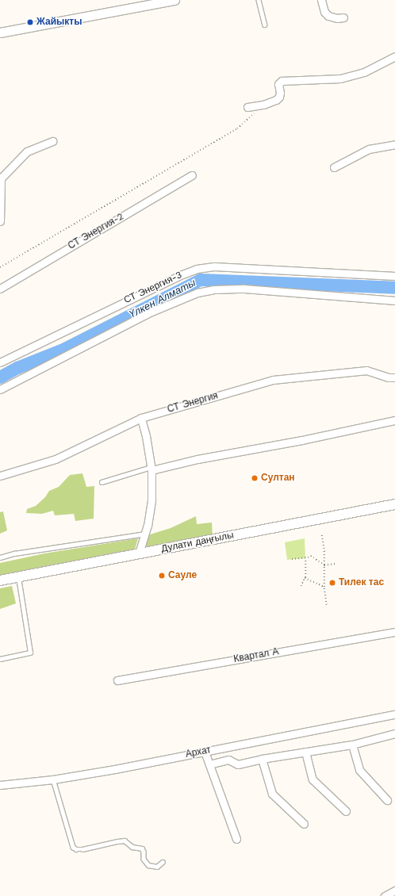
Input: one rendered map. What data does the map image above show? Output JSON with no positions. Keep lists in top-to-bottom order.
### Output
{
  "streets": {
    "main road": ["Дулати даңғылы"],
    "street": [
      "СТ Энергия-2",
      "СТ Энергия-3",
      "СТ Энергия",
      "Квартал А",
      "Архат"
    ]
  },
  "water": ["Үлкен Алматы"],
  "places": [
    "Жайыкты",
    "Султан",
    "Сауле",
    "Тилек тас"
  ]
}
